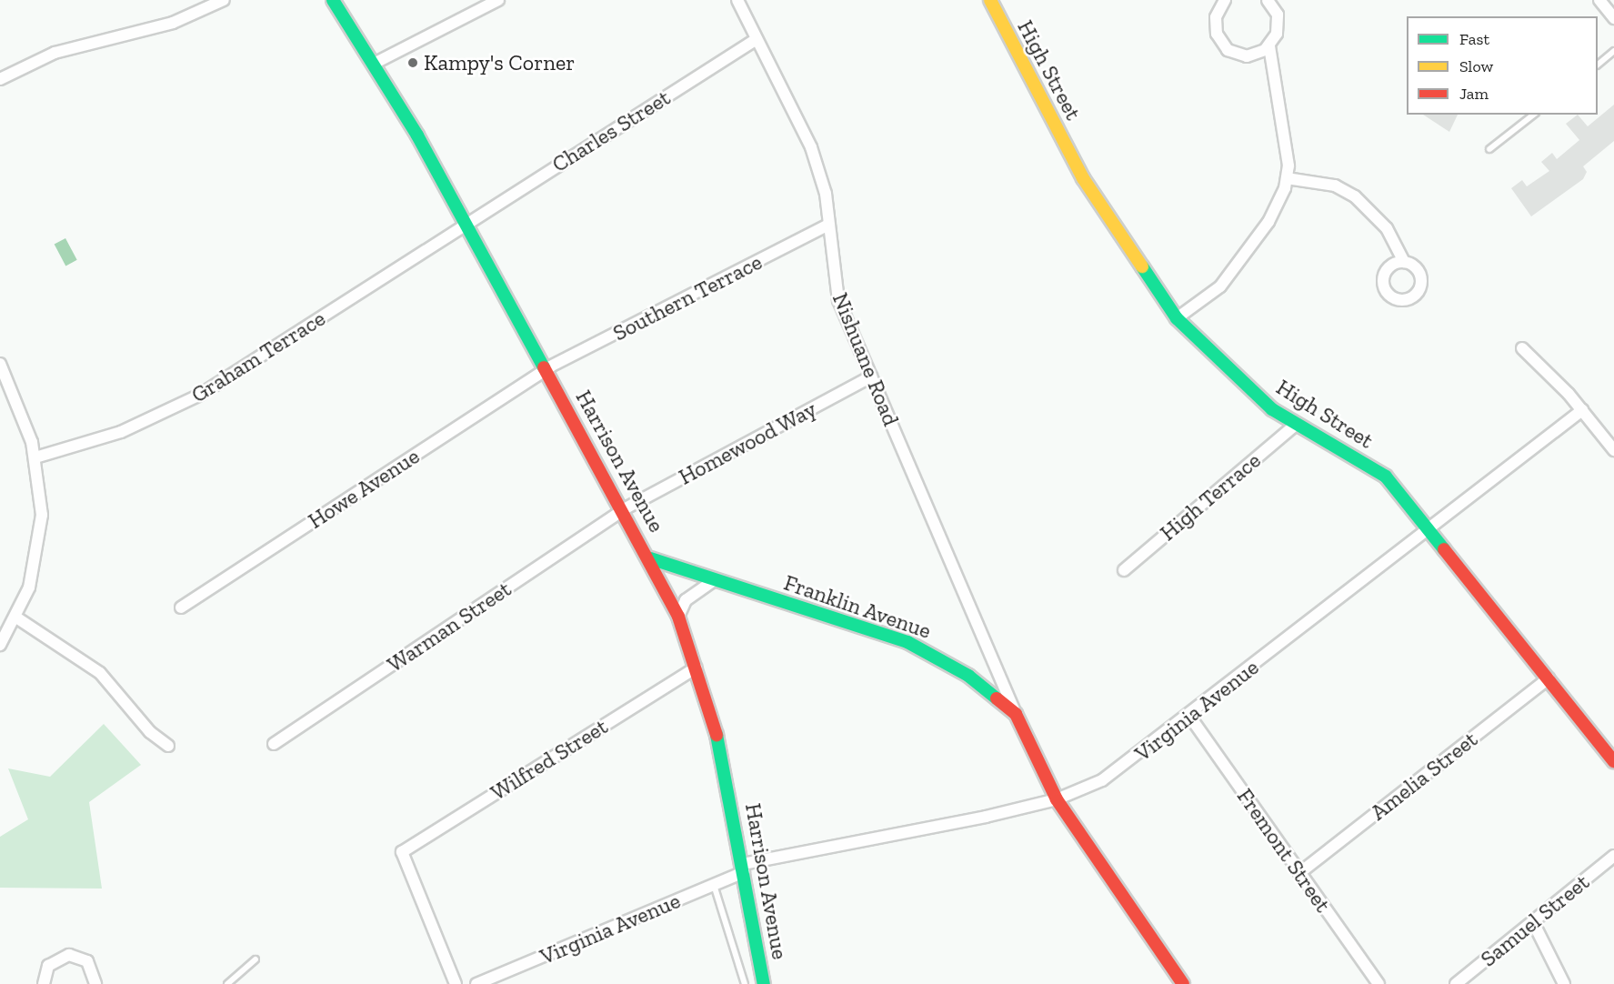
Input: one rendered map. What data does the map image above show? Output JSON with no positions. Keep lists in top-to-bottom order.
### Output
{
  "streets": {
    "street": [
      "High Street",
      "Charles Street",
      "Southern Terrace",
      "Graham Terrace",
      "Nishuane Road",
      "Homewood Way",
      "Harrison Avenue",
      "Howe Avenue",
      "High Terrace",
      "Franklin Avenue",
      "Warman Street",
      "Virginia Avenue",
      "Wilfred Street",
      "Amelia Street",
      "Fremont Street",
      "Samuel Street"
    ]
  },
  "crossings": [
    ["High Street", "High Terrace"],
    ["High Street", "Virginia Avenue"],
    ["High Street", "Amelia Street"],
    ["Charles Street", "Graham Terrace"],
    ["Charles Street", "Nishuane Road"],
    ["Charles Street", "Harrison Avenue"],
    ["Southern Terrace", "Nishuane Road"],
    ["Southern Terrace", "Harrison Avenue"],
    ["Southern Terrace", "Howe Avenue"],
    ["Graham Terrace", "Harrison Avenue"],
    ["Nishuane Road", "Homewood Way"],
    ["Nishuane Road", "Franklin Avenue"],
    ["Homewood Way", "Harrison Avenue"],
    ["Homewood Way", "Warman Street"],
    ["Harrison Avenue", "Howe Avenue"],
    ["Harrison Avenue", "Franklin Avenue"],
    ["Harrison Avenue", "Warman Street"],
    ["Harrison Avenue", "Virginia Avenue"],
    ["Harrison Avenue", "Wilfred Street"],
    ["Franklin Avenue", "Virginia Avenue"],
    ["Virginia Avenue", "Fremont Street"],
    ["Amelia Street", "Fremont Street"]
  ],
  "places": ["Kampy's Corner"],
  "legend": ["Fast", "Slow", "Jam"]
}
